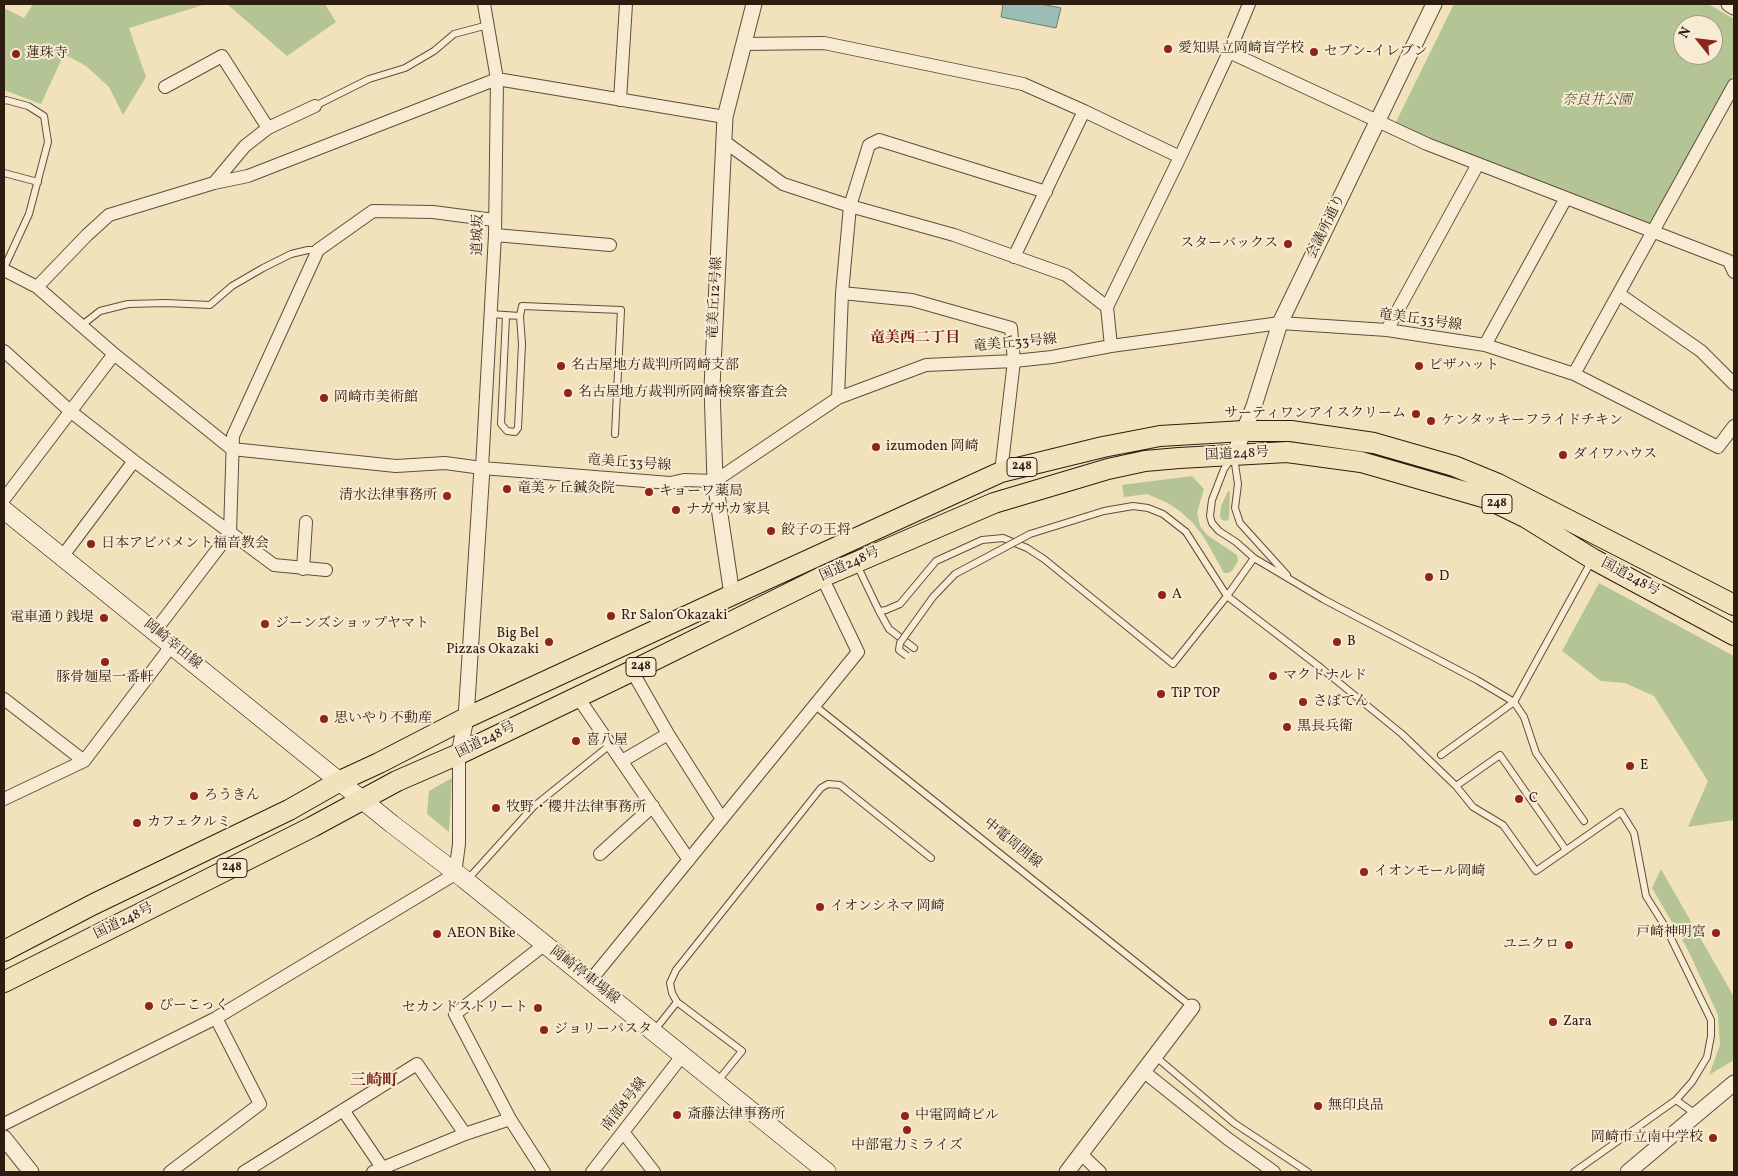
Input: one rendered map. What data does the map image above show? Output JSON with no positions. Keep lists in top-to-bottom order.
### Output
{
  "streets": {
    "highway": ["国道248号", "248"],
    "main road": ["岡崎幸田線", "岡崎停車場線"],
    "street": [
      "会議所通り",
      "道城坂",
      "竜美丘12号線",
      "竜美丘33号線",
      "南部8号線"
    ],
    "lane": ["中電周囲線"]
  },
  "crossings": [
    ["会議所通り", "竜美丘33号線"],
    ["会議所通り", "国道248号"],
    ["道城坂", "竜美丘33号線"],
    ["竜美丘12号線", "竜美丘33号線"],
    ["竜美丘12号線", "国道248号"],
    ["国道248号", "岡崎幸田線"],
    ["国道248号", "岡崎停車場線"],
    ["岡崎幸田線", "岡崎停車場線"],
    ["岡崎停車場線", "南部8号線"]
  ],
  "districts": ["竜美西二丁目", "三崎町"],
  "parks": ["奈良井公園"],
  "places": [
    "愛知県立岡崎盲学校",
    "セブン-イレブン",
    "蓮珠寺",
    "スターバックス",
    "名古屋地方裁判所岡崎支部",
    "ピザハット",
    "名古屋地方裁判所岡崎検察審査会",
    "岡崎市美術館",
    "サーティワンアイスクリーム",
    "ケンタッキーフライドチキン",
    "izumoden 岡崎",
    "ダイワハウス",
    "竜美ヶ丘鍼灸院",
    "キョーワ薬局",
    "清水法律事務所",
    "ナガサカ家具",
    "餃子の王将",
    "日本アビバメント福音教会",
    "D",
    "A",
    "Rr Salon Okazaki",
    "電車通り銭堤",
    "ジーンズショップヤマト",
    "Big Bel Pizzas Okazaki",
    "B",
    "豚骨麺屋一番軒",
    "マクドナルド",
    "TiP TOP",
    "さぼてん",
    "思いやり不動産",
    "黒長兵衛",
    "喜八屋",
    "E",
    "ろうきん",
    "C",
    "牧野・櫻井法律事務所",
    "カフェクルミ",
    "イオンモール岡崎",
    "イオンシネマ 岡崎",
    "戸崎神明宮",
    "AEON Bike",
    "ユニクロ",
    "ぴーこっく",
    "セカンドストリート",
    "Zara",
    "ジョリーパスタ",
    "無印良品",
    "斎藤法律事務所",
    "中電岡崎ビル",
    "中部電力ミライズ",
    "岡崎市立南中学校"
  ],
  "north": "top left"
}
